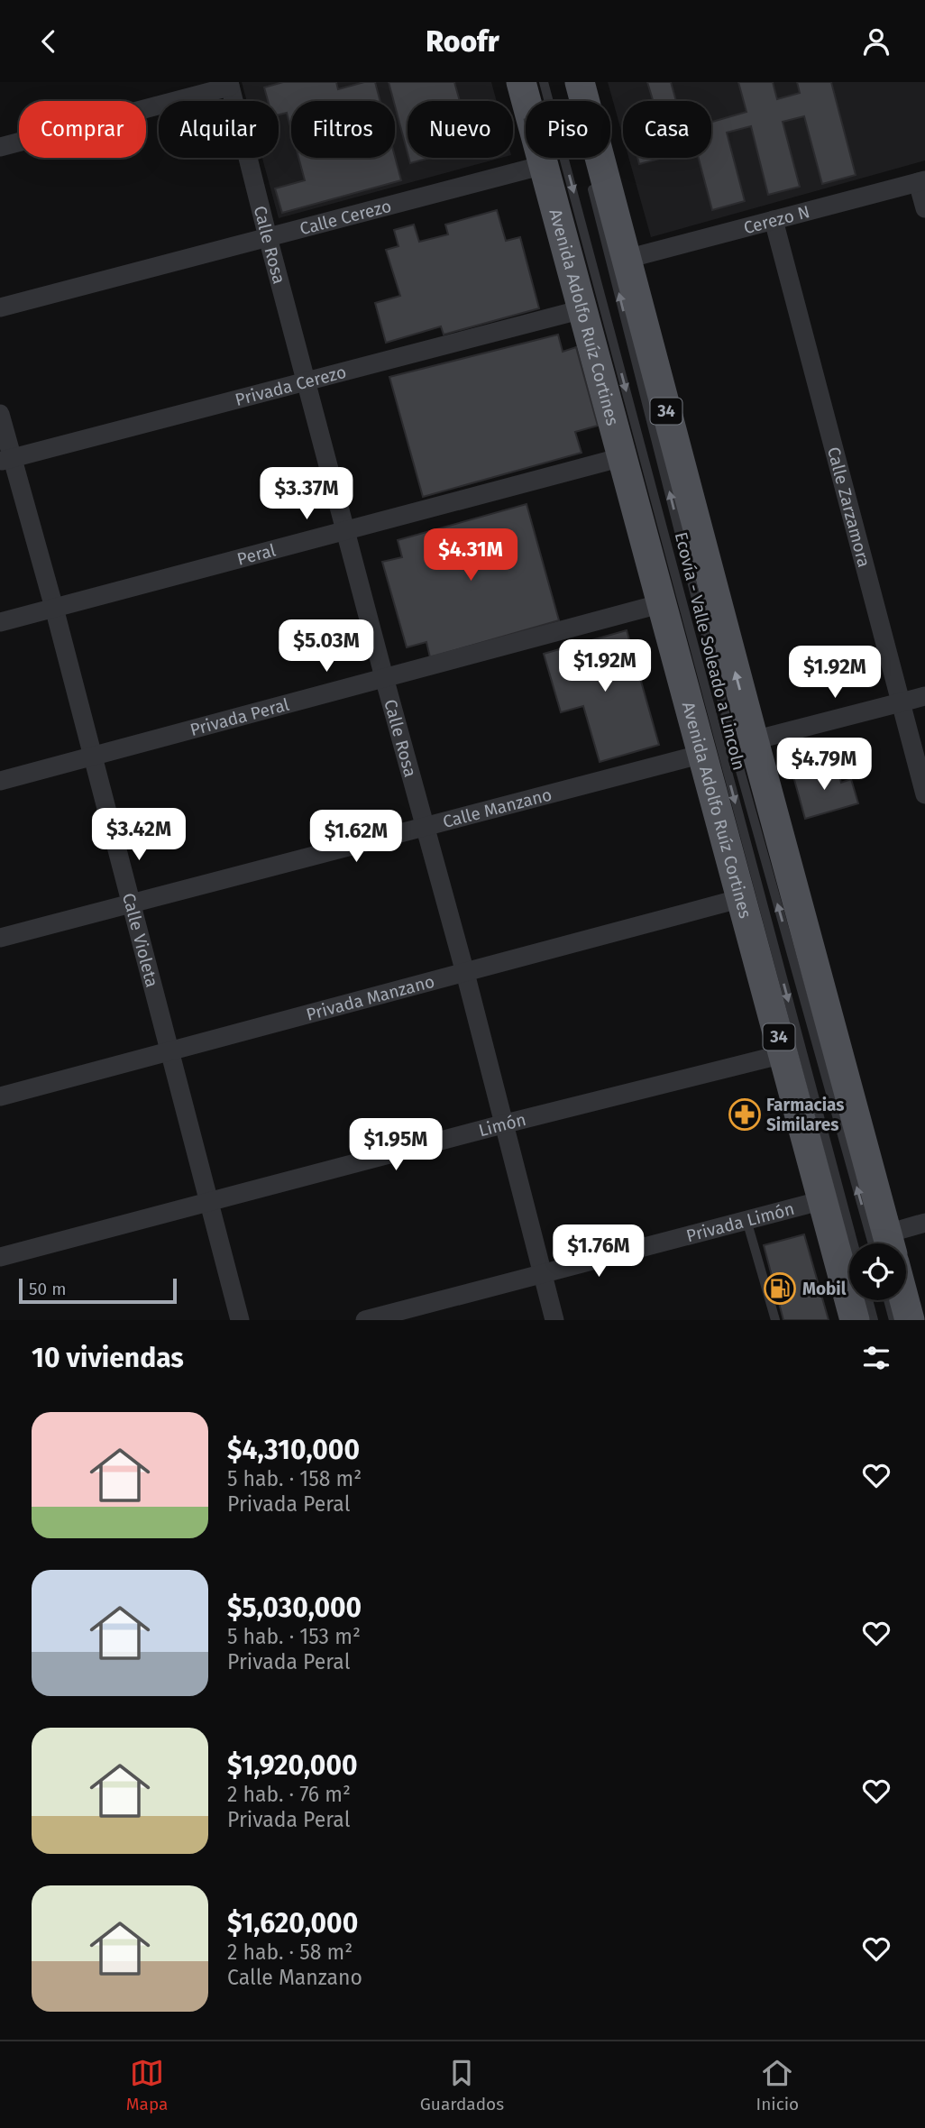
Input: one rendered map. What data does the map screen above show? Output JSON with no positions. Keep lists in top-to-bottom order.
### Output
{
  "streets": {
    "main road": ["Avenida Adolfo Ruíz Cortines", "34"],
    "street": [
      "Calle Cerezo",
      "Cerezo N",
      "Calle Rosa",
      "Privada Cerezo",
      "Calle Zarzamora",
      "Peral",
      "Privada Peral",
      "Calle Manzano",
      "Calle Violeta",
      "Privada Manzano",
      "Limón",
      "Privada Limón"
    ],
    "lane": ["Ecovía - Valle Soleado a Lincoln"]
  },
  "crossings": [
    ["Calle Cerezo", "Calle Rosa"],
    ["Calle Cerezo", "Avenida Adolfo Ruíz Cortines"],
    ["Cerezo N", "34"],
    ["Cerezo N", "Calle Zarzamora"],
    ["Calle Rosa", "Privada Cerezo"],
    ["Calle Rosa", "Peral"],
    ["Calle Rosa", "Privada Peral"],
    ["Calle Rosa", "Calle Manzano"],
    ["Calle Rosa", "Privada Manzano"],
    ["Calle Rosa", "Limón"],
    ["Calle Rosa", "Privada Limón"],
    ["Avenida Adolfo Ruíz Cortines", "Privada Cerezo"],
    ["Avenida Adolfo Ruíz Cortines", "Peral"],
    ["Avenida Adolfo Ruíz Cortines", "Privada Peral"],
    ["Avenida Adolfo Ruíz Cortines", "Calle Manzano"],
    ["Avenida Adolfo Ruíz Cortines", "Privada Manzano"],
    ["Avenida Adolfo Ruíz Cortines", "Limón"],
    ["Avenida Adolfo Ruíz Cortines", "Privada Limón"],
    ["Privada Cerezo", "Calle Violeta"],
    ["Peral", "Calle Violeta"],
    ["Privada Peral", "Calle Violeta"],
    ["Calle Manzano", "Calle Violeta"],
    ["Calle Violeta", "Privada Manzano"],
    ["Calle Violeta", "Limón"]
  ],
  "places": {
    "pharmacy": ["Farmacias Similares"],
    "fuel station": ["Mobil"]
  },
  "scale_bar": "50 m",
  "page": {
    "header": "Roofr",
    "chip": [
      "Comprar",
      "Alquilar",
      "Filtros",
      "Nuevo",
      "Piso",
      "Casa"
    ],
    "price": [
      "$3.37M",
      "$4.31M",
      "$5.03M",
      "$1.92M",
      "$1.92M",
      "$4.79M",
      "$3.42M",
      "$1.62M",
      "$1.95M",
      "$1.76M"
    ],
    "scale": "50 m",
    "heading": "10 viviendas",
    "list": [
      {
        "name": "$4,310,000",
        "note": "5 hab. · 158 m² · Privada Peral"
      },
      {
        "name": "$5,030,000",
        "note": "5 hab. · 153 m² · Privada Peral"
      },
      {
        "name": "$1,920,000",
        "note": "2 hab. · 76 m² · Privada Peral"
      },
      {
        "name": "$1,620,000",
        "note": "2 hab. · 58 m² · Calle Manzano"
      }
    ],
    "tabs": ["Mapa", "Guardados", "Inicio"]
  }
}
